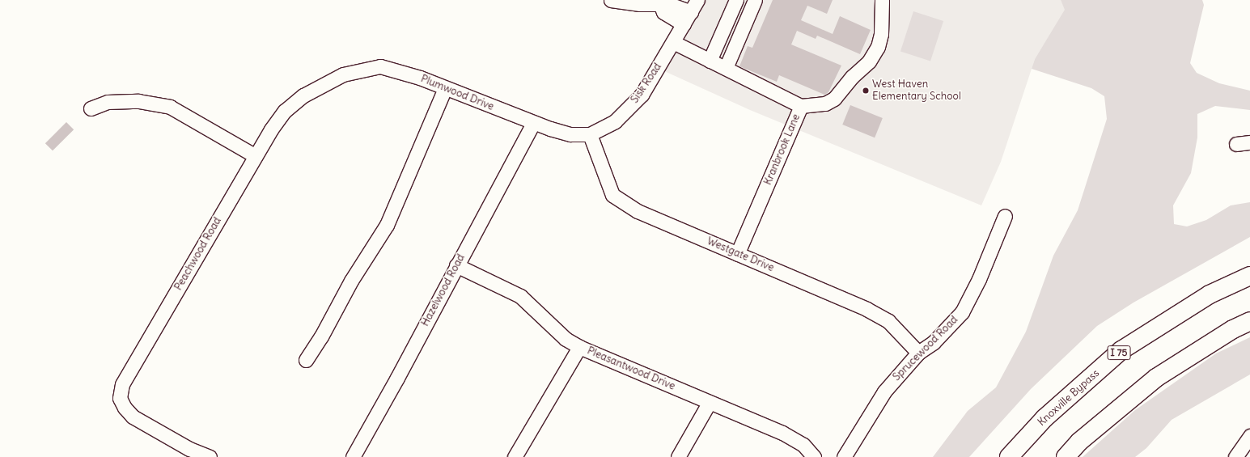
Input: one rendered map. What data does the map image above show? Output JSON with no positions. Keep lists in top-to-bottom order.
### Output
{
  "streets": {
    "highway": ["I 75", "Knoxville Bypass"],
    "street": [
      "Sisk Road",
      "Plumwood Drive",
      "Kranbrook Lane",
      "Peachwood Road",
      "Westgate Drive",
      "Hazelwood Road",
      "Sprucewood Road",
      "Pleasantwood Drive"
    ]
  },
  "crossings": [
    ["Sisk Road", "Plumwood Drive"],
    ["Sisk Road", "Kranbrook Lane"],
    ["Sisk Road", "Westgate Drive"],
    ["Sisk Road", "Hazelwood Road"],
    ["Plumwood Drive", "Peachwood Road"],
    ["Plumwood Drive", "Hazelwood Road"],
    ["Kranbrook Lane", "Westgate Drive"],
    ["Westgate Drive", "Sprucewood Road"],
    ["Hazelwood Road", "Pleasantwood Drive"]
  ],
  "places": ["West Haven Elementary School"]
}
